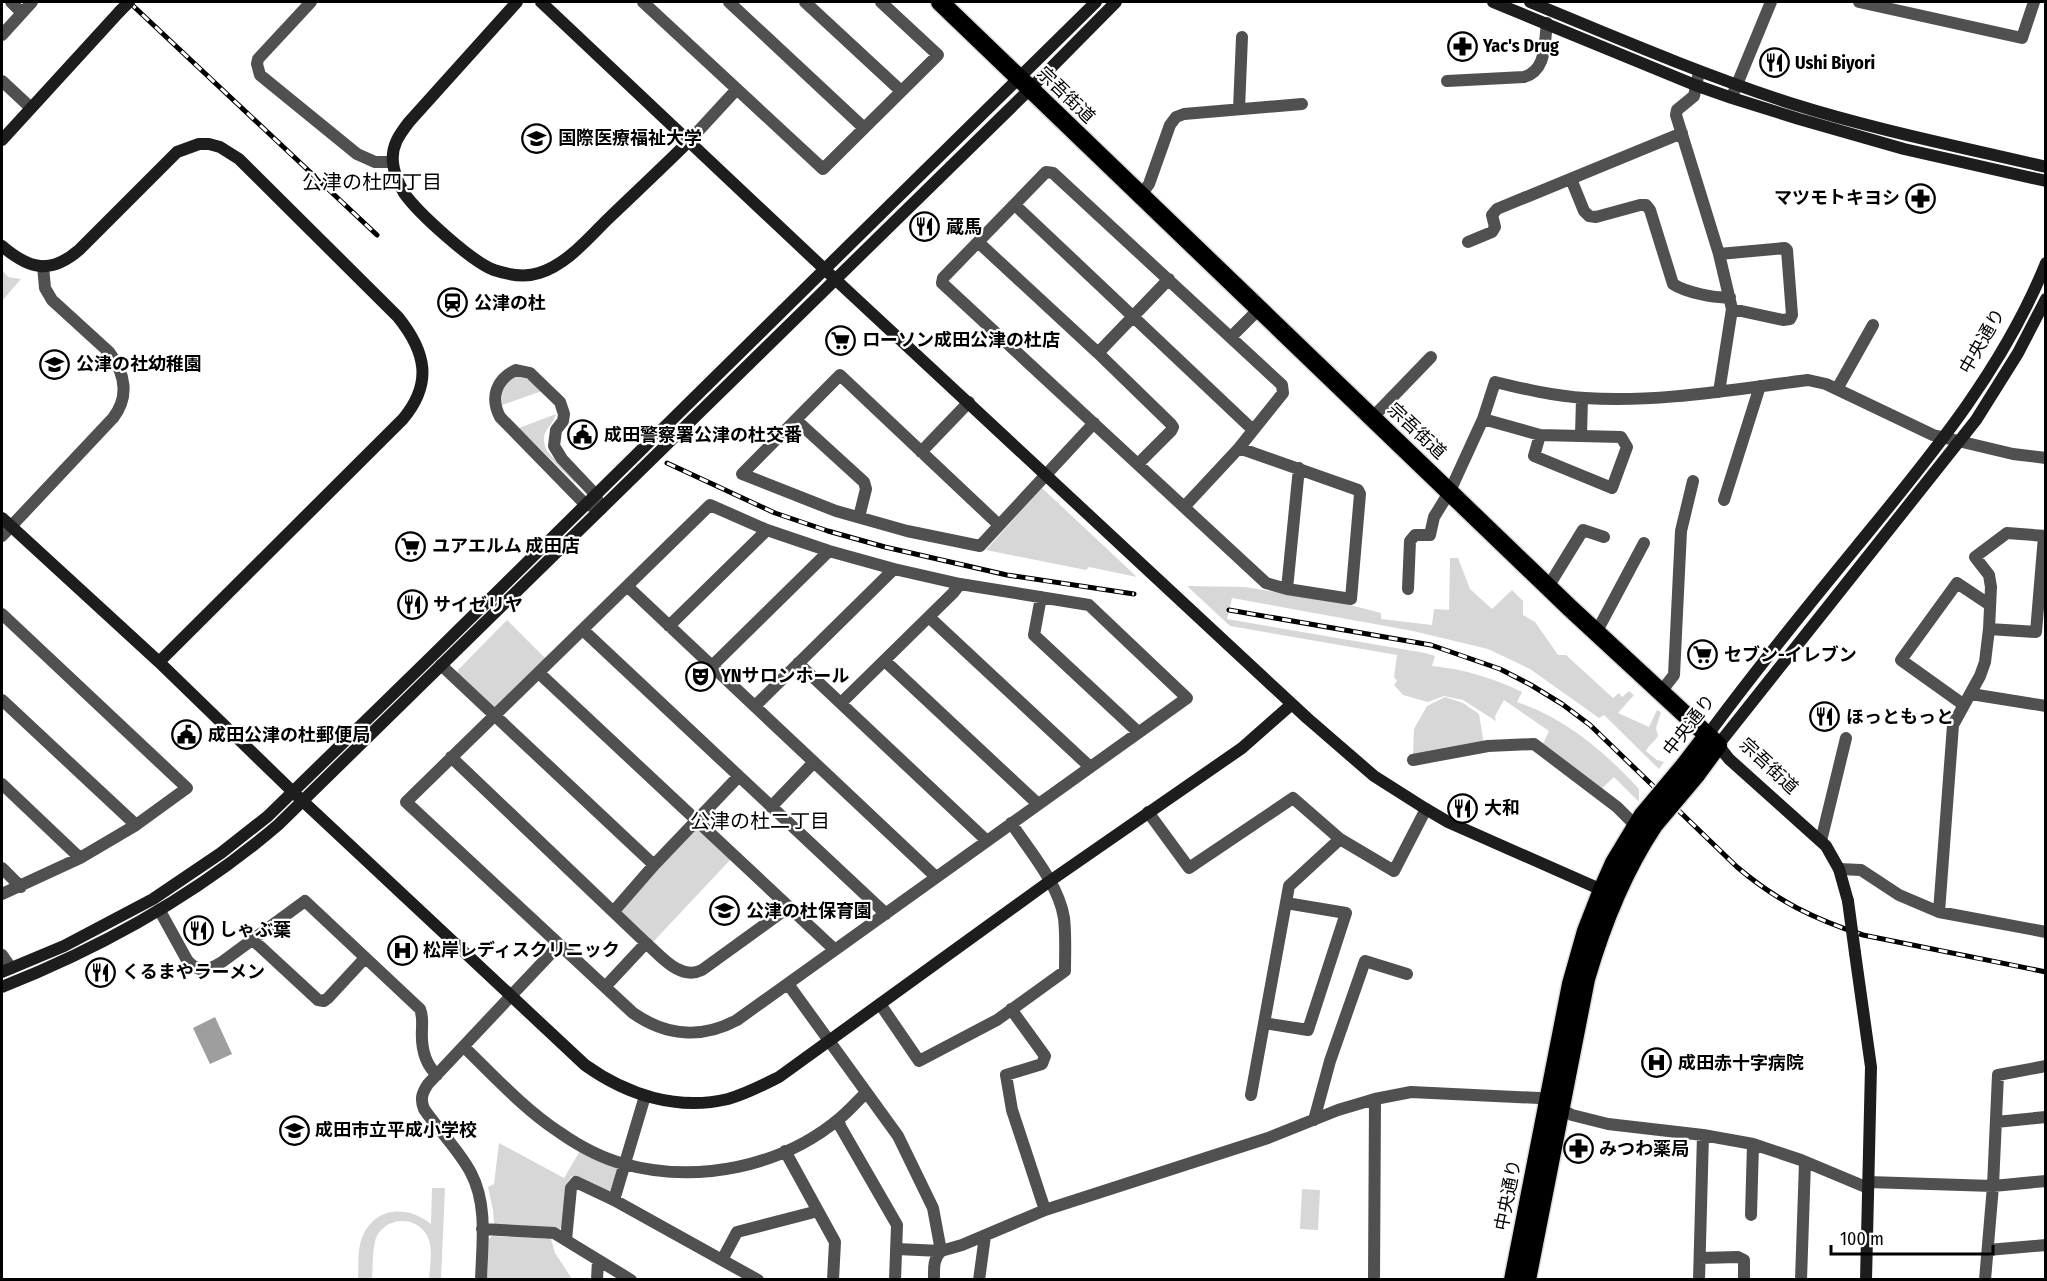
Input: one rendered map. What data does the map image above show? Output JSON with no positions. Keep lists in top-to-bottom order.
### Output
{
  "streets": {
    "highway": ["宗吾街道", "中央通り"]
  },
  "crossings": [
    ["宗吾街道", "中央通り"]
  ],
  "districts": ["公津の杜四丁目", "公津の杜二丁目"],
  "places": {
    "pharmacy": ["Yac's Drug", "マツモトキヨシ", "みつわ薬局"],
    "restaurant": [
      "Ushi Biyori",
      "蔵馬",
      "サイゼリヤ",
      "ほっともっと",
      "大和",
      "しゃぶ葉",
      "くるまやラーメン"
    ],
    "school or university": [
      "国際医療福祉大学",
      "公津の社幼稚園",
      "公津の杜保育園",
      "成田市立平成小学校"
    ],
    "station": ["公津の杜"],
    "supermarket": ["ローソン成田公津の杜店", "ユアエルム 成田店", "セブン-イレブン"],
    "public building": ["成田警察署公津の杜交番", "成田公津の杜郵便局"],
    "theatre": ["YNサロンホール"],
    "hospital": ["松岸レディスクリニック", "成田赤十字病院"]
  },
  "scale_bar": "100 m"
}
